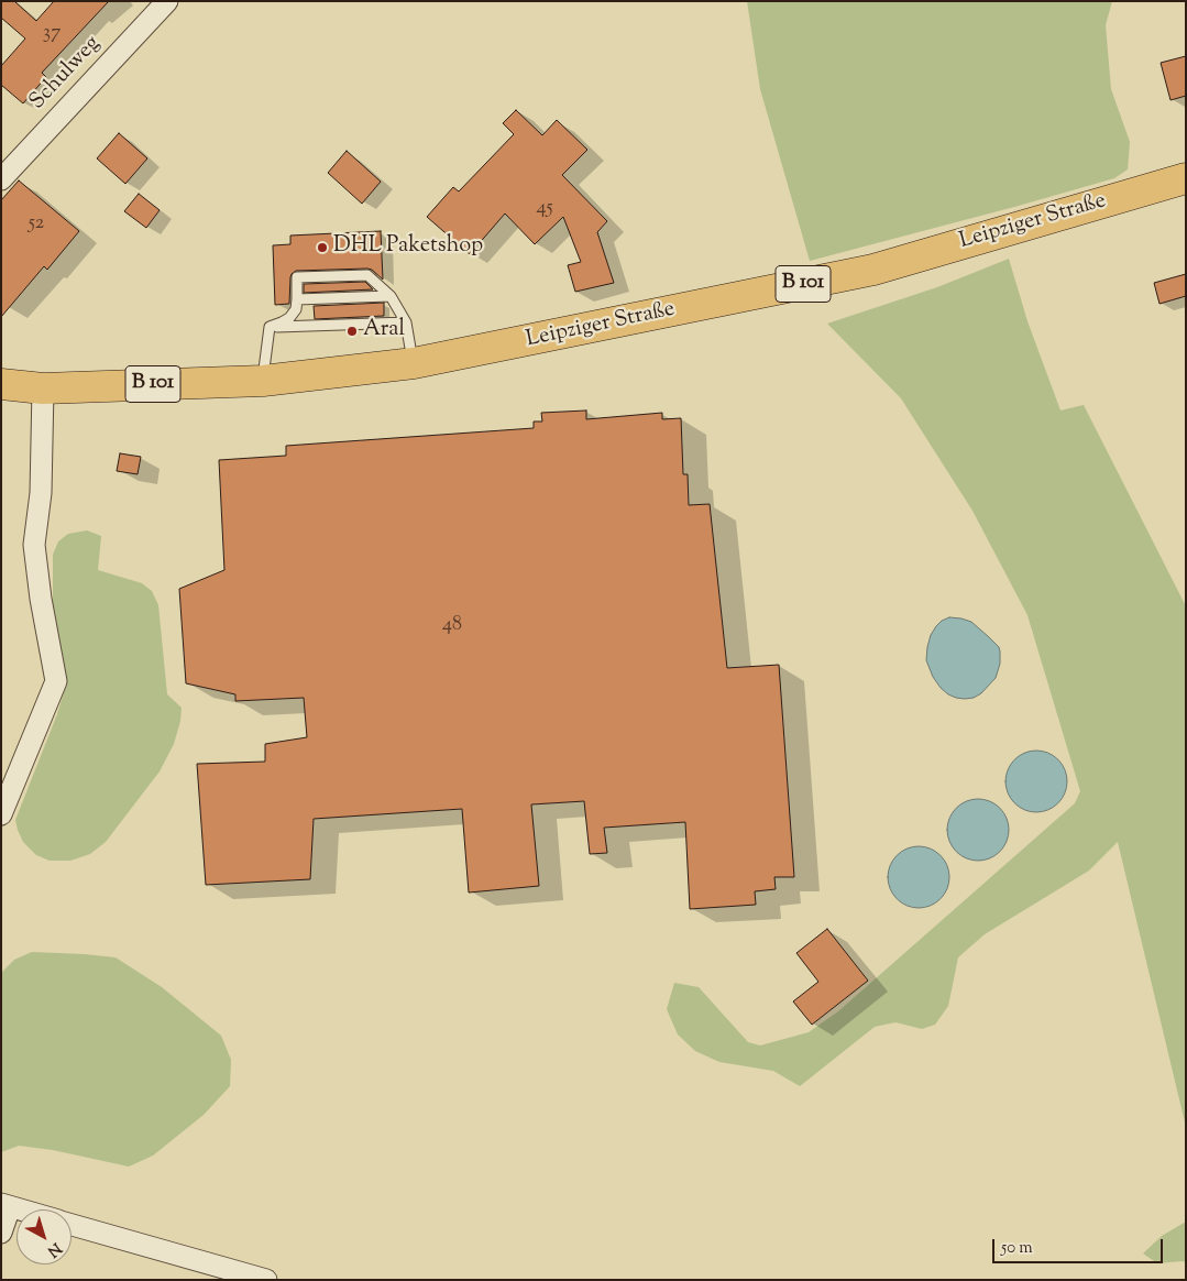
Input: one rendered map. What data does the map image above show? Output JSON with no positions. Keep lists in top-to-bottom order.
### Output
{
  "streets": {
    "main road": ["Leipziger Straße", "B 101"],
    "street": ["Schulweg"]
  },
  "places": ["DHL Paketshop", "Aral"],
  "house_numbers": [
    "37",
    "45",
    "52",
    "48"
  ],
  "scale_bar": "50 m",
  "north": "bottom right"
}
